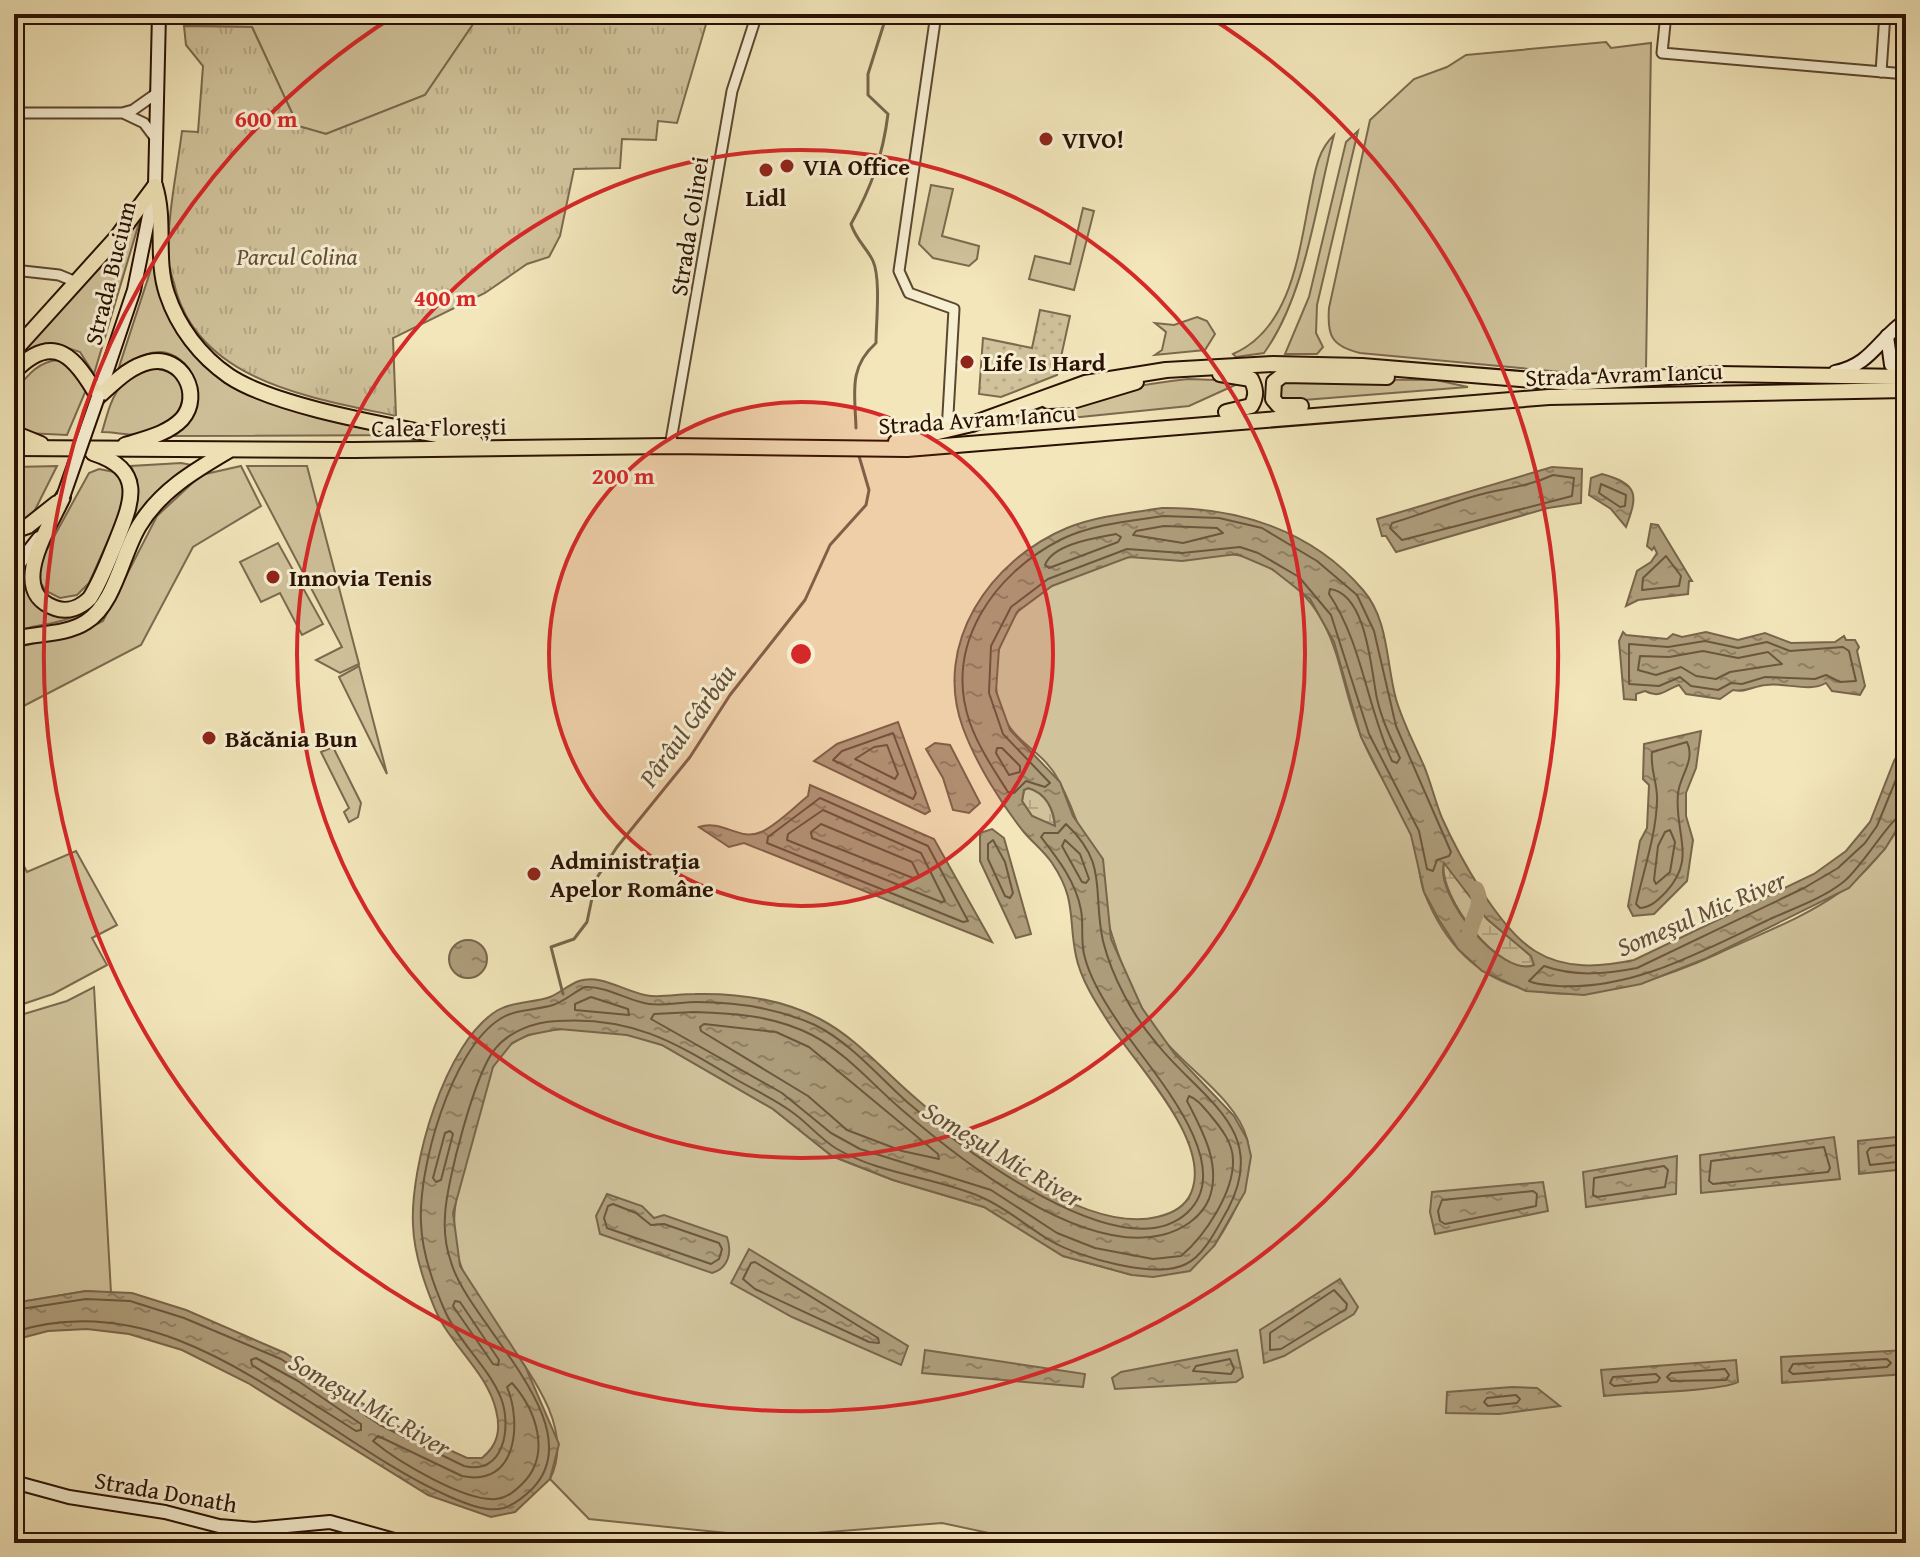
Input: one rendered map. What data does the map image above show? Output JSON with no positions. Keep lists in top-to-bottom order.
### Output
{
  "streets": {
    "main road": [
      "Strada Bucium",
      "Strada Avram Iancu",
      "Calea Florești",
      "Strada Donath"
    ],
    "street": ["Strada Colinei"]
  },
  "crossings": [
    ["Strada Colinei", "Calea Florești"],
    ["Strada Avram Iancu", "Calea Florești"]
  ],
  "water": ["Pârâul Gârbău", "Someşul Mic River"],
  "parks": ["Parcul Colina"],
  "places": [
    "VIVO!",
    "VIA Office",
    "Lidl",
    "Life Is Hard",
    "Innovia Tenis",
    "Băcănia Bun",
    "Administrația Apelor Române"
  ],
  "rings": ["600 m", "400 m", "200 m"]
}
